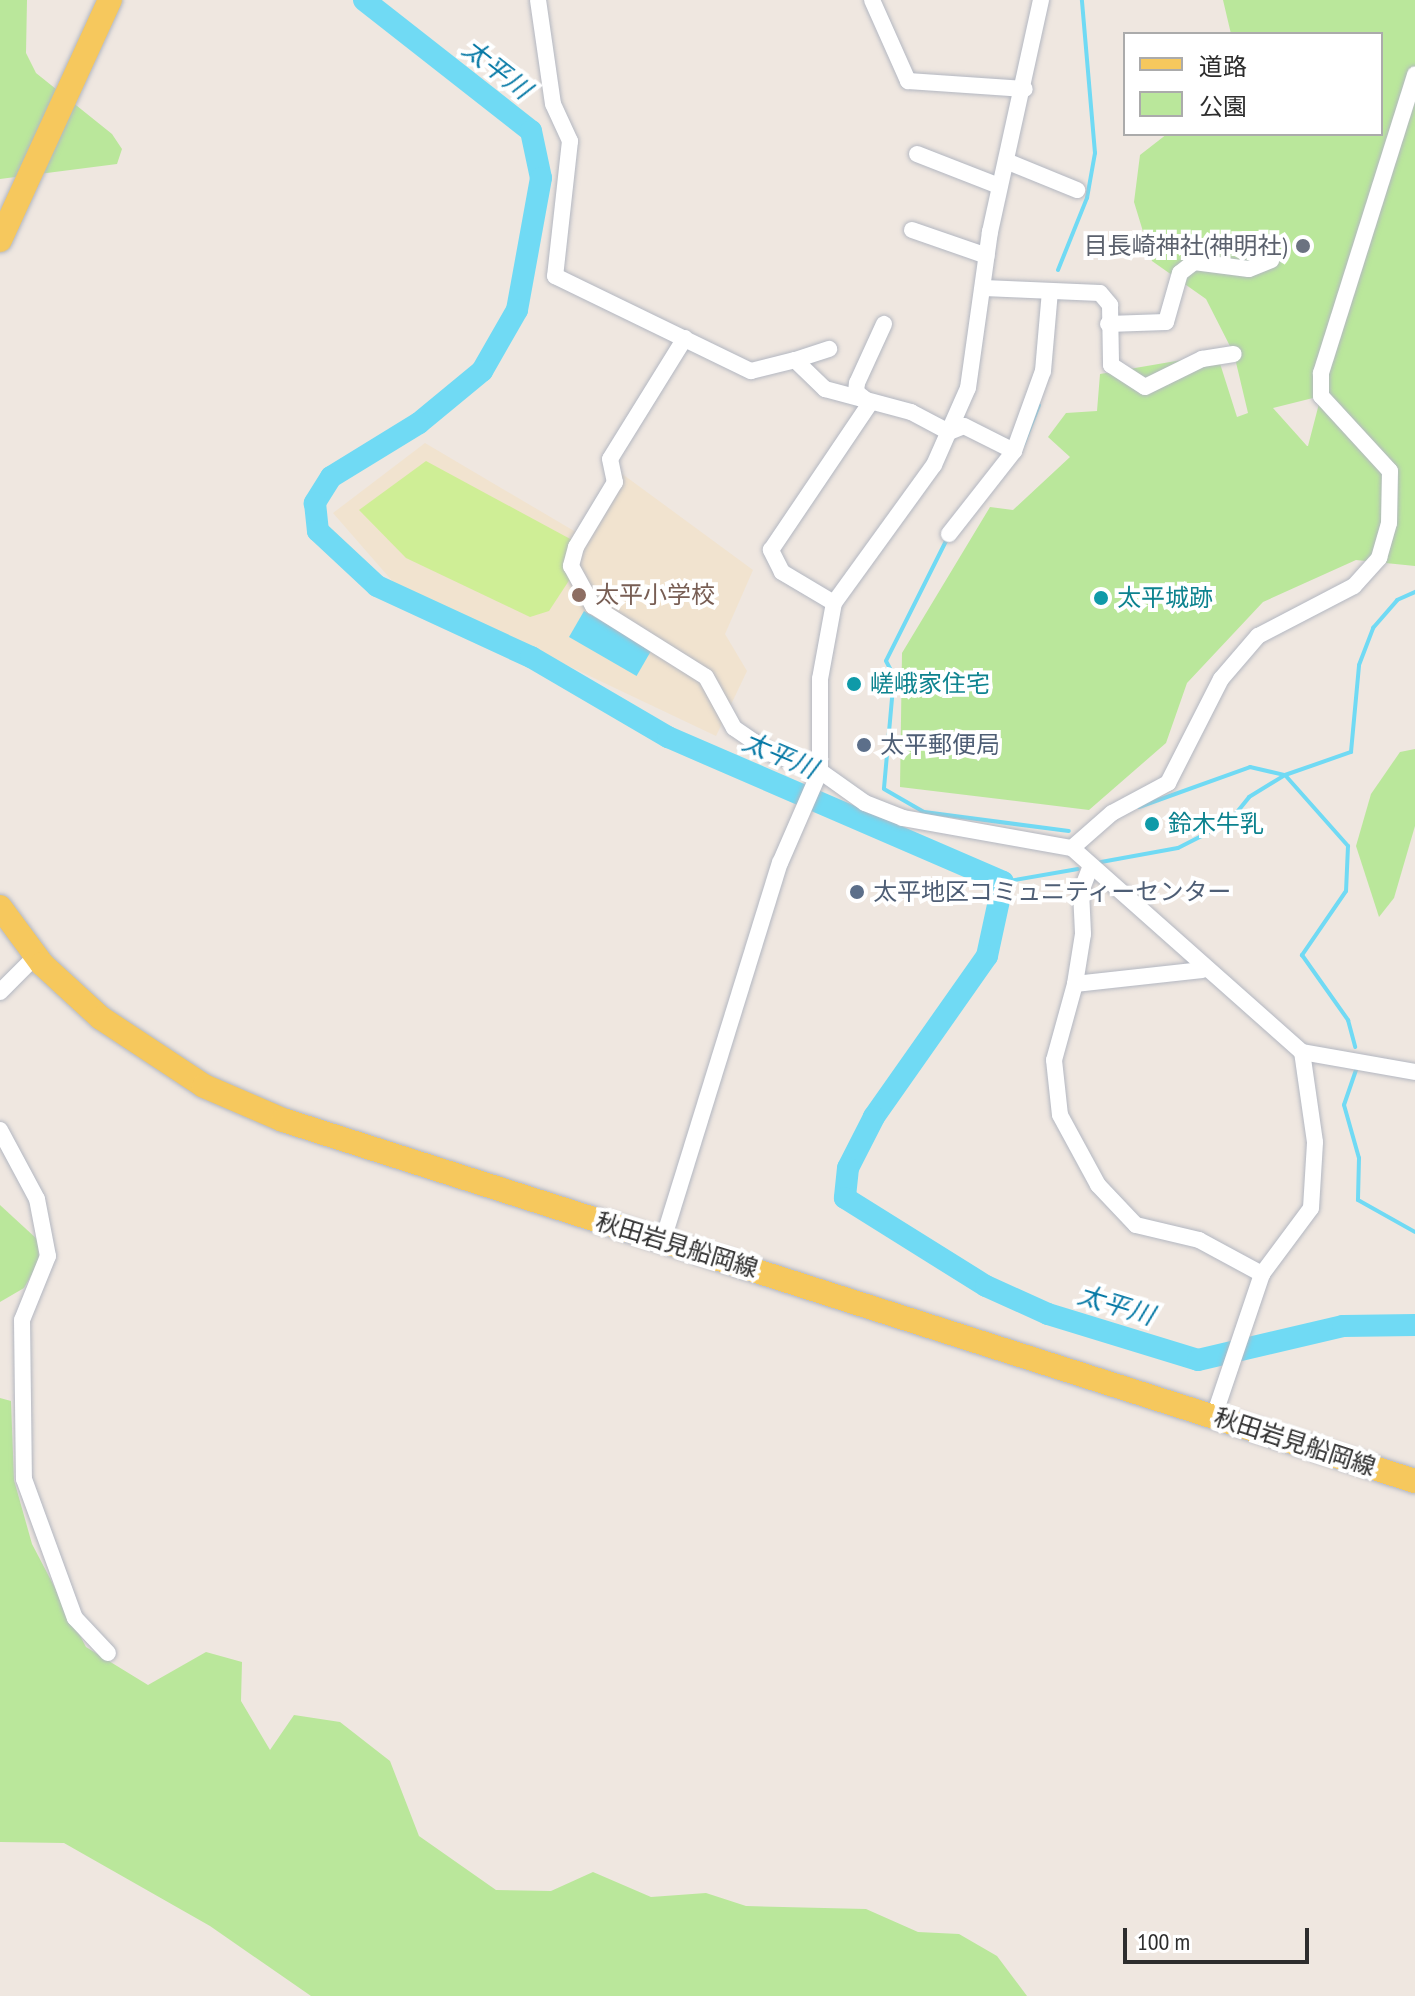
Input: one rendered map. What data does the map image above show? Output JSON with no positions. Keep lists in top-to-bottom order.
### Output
{
  "streets": {
    "main road": ["秋田岩見船岡線"]
  },
  "water": ["太平川"],
  "places": [
    "目長崎神社(神明社)",
    "太平小学校",
    "太平城跡",
    "嵯峨家住宅",
    "太平郵便局",
    "鈴木牛乳",
    "太平地区コミュニティーセンター"
  ],
  "legend": ["道路", "公園"],
  "scale_bar": "100 m"
}
